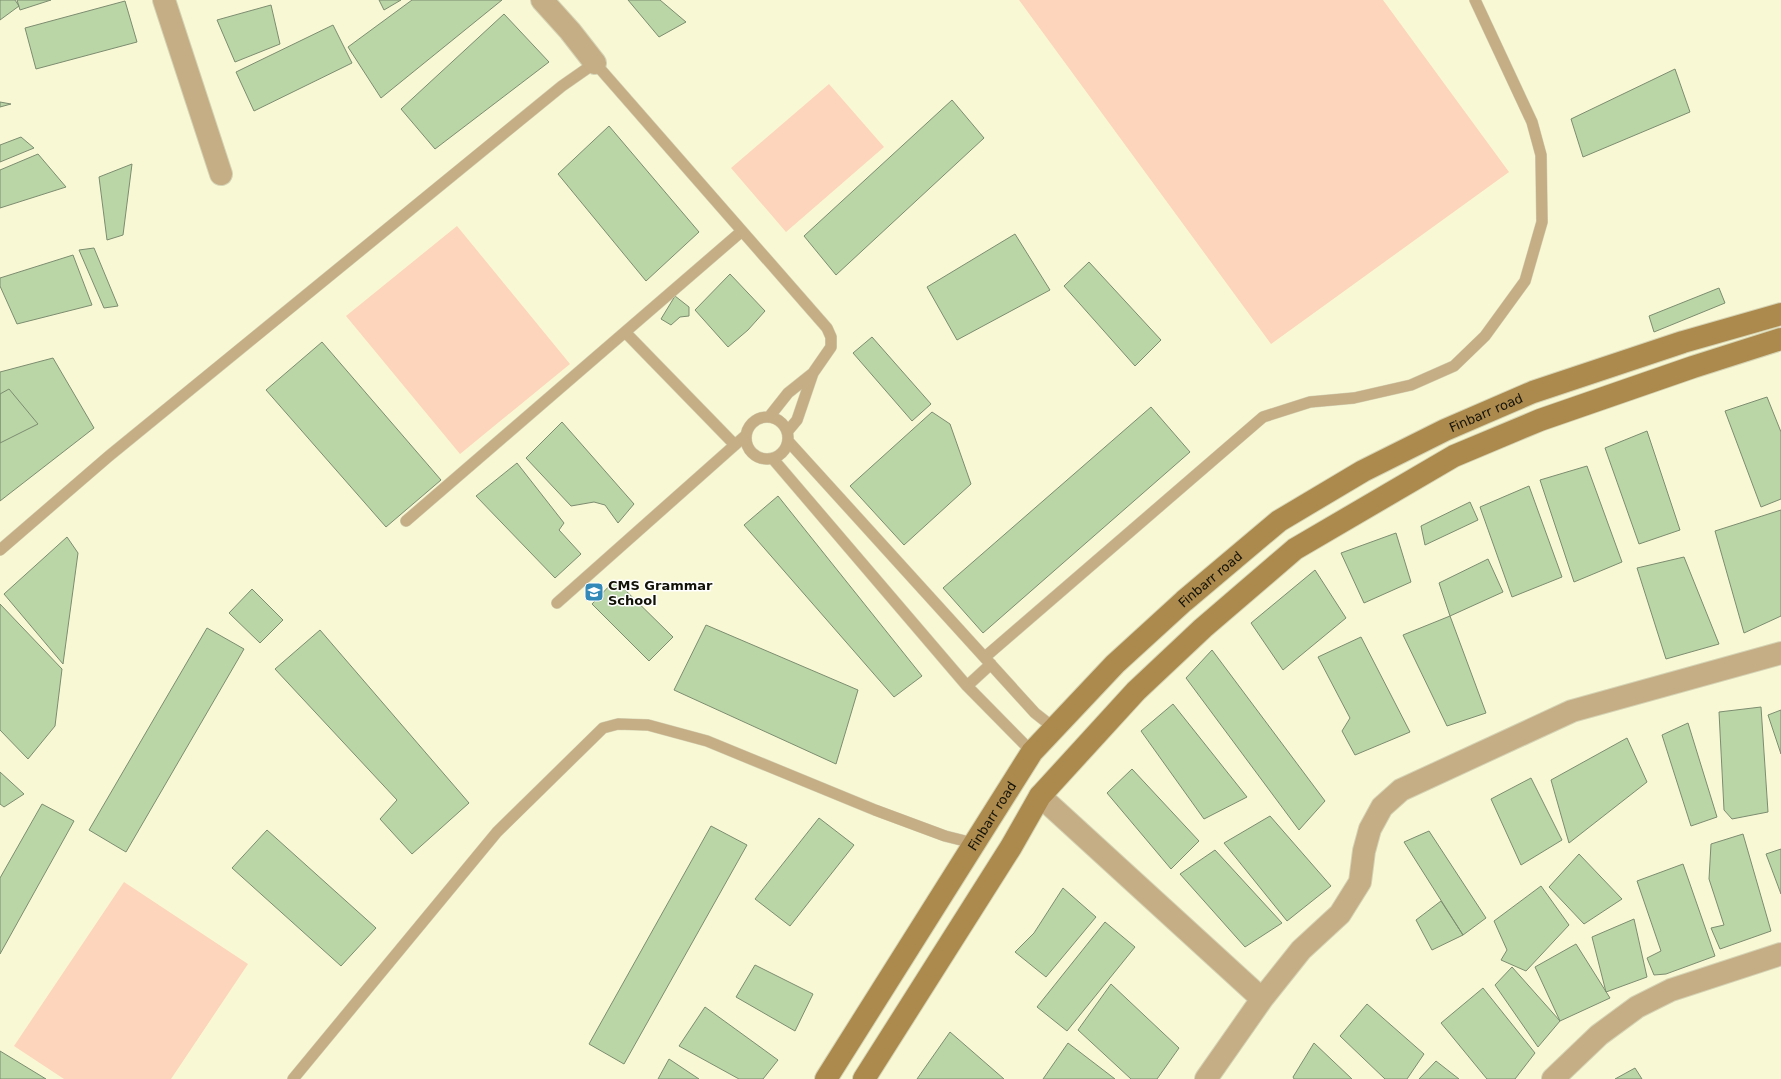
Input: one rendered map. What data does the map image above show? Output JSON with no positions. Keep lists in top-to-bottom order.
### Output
{
  "streets": {
    "main road": ["Finbarr road"]
  },
  "places": {
    "school or university": ["CMS Grammar School"]
  }
}
